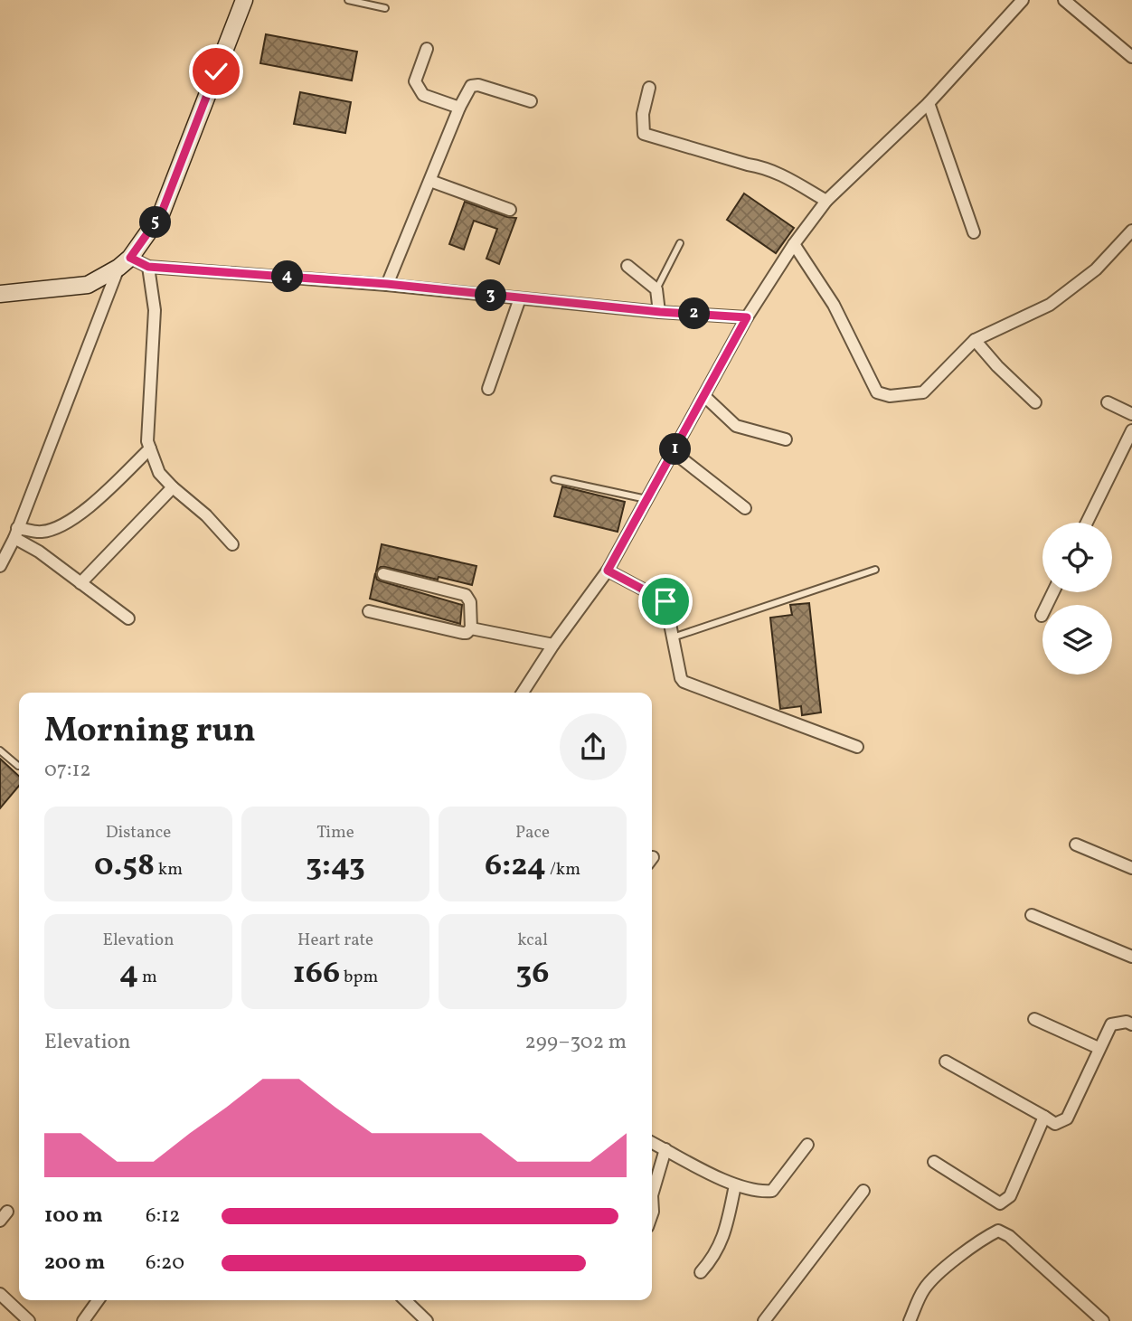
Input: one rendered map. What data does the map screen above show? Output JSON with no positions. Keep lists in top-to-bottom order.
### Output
{
  "page": {
    "pins": [
      "5",
      "4",
      "3",
      "2",
      "1"
    ],
    "heading": ["Morning run", "07:12"],
    "stats": [
      ["Distance", "0.58 km"],
      ["Time", "3:43"],
      ["Pace", "6:24 /km"],
      ["Elevation", "4 m"],
      ["Heart rate", "166 bpm"],
      ["kcal", "36"]
    ],
    "chart": ["Elevation", "299–302 m"],
    "list": [
      {
        "name": "100 m",
        "note": "6:12"
      },
      {
        "name": "200 m",
        "note": "6:20"
      }
    ]
  }
}
